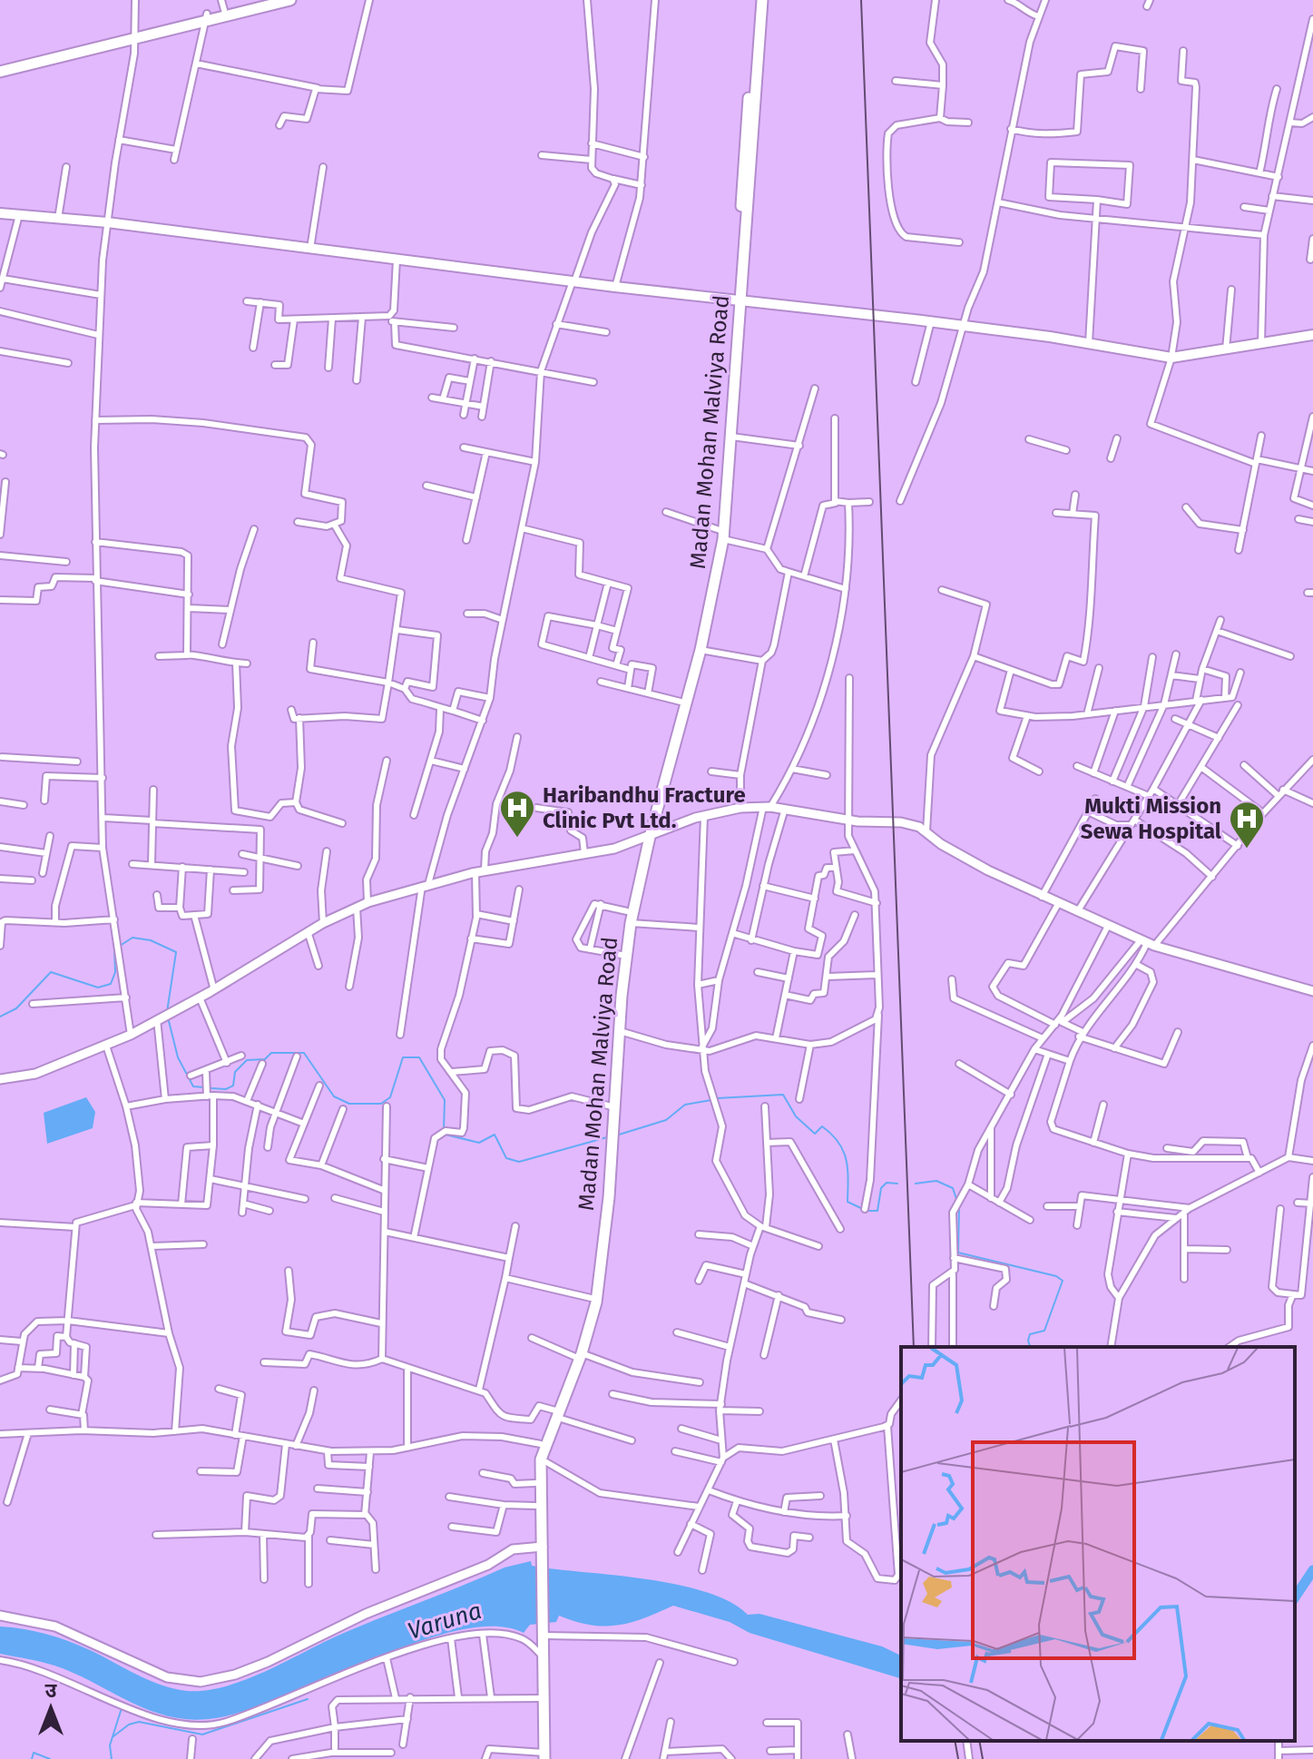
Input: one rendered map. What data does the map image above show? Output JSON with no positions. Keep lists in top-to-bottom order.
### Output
{
  "streets": {
    "highway": ["Madan Mohan Malviya Road"]
  },
  "water": ["Varuna"],
  "places": {
    "hospital": ["Haribandhu Fracture Clinic Pvt Ltd.", "Mukti Mission Sewa Hospital"]
  },
  "north": "top"
}
